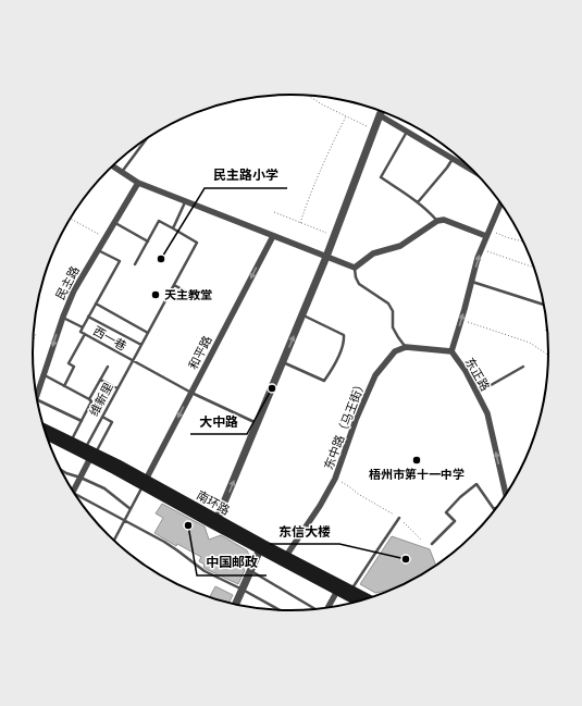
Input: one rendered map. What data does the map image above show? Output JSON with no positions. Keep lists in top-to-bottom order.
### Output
{
  "streets": {
    "main road": ["南环路"],
    "street": [
      "民主路",
      "和平路",
      "东正路",
      "东中路（马王街）"
    ],
    "lane": ["西一巷", "维新里"]
  },
  "crossings": [
    ["民主路", "西一巷"],
    ["西一巷", "和平路"],
    ["西一巷", "维新里"],
    ["和平路", "南环路"],
    ["维新里", "南环路"],
    ["东中路（马王街）", "南环路"]
  ],
  "one_way": ["和平路", "东正路"],
  "places": [
    "民主路小学",
    "天主教堂",
    "大中路",
    "梧州市第十一中学",
    "中国邮政",
    "东信大楼"
  ]
}
